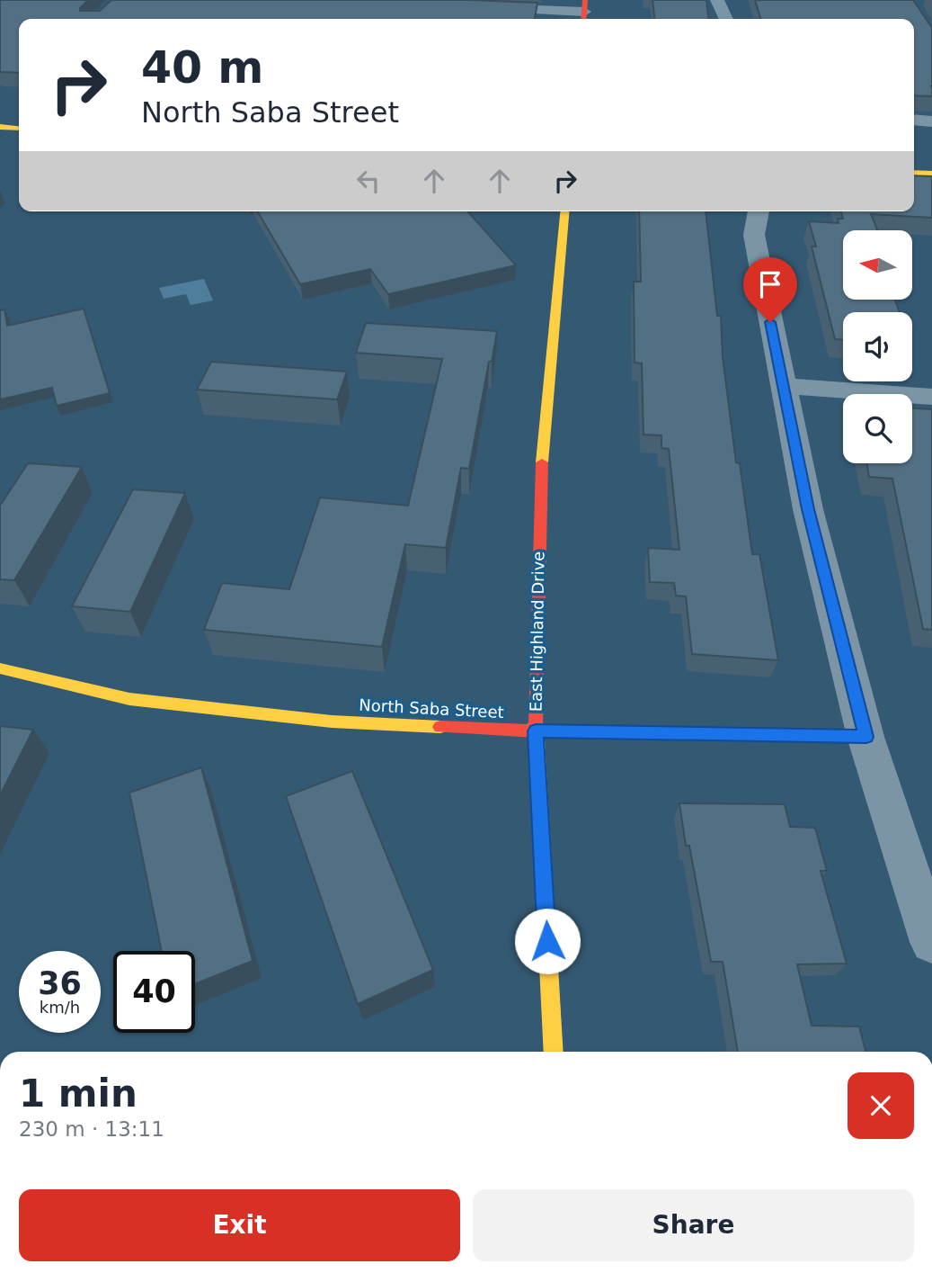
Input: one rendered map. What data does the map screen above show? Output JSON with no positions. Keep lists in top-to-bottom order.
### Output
{
  "streets": {
    "street": ["East Highland Drive", "North Saba Street"]
  },
  "crossings": [
    ["East Highland Drive", "North Saba Street"]
  ],
  "north": "left",
  "page": {
    "turn": ["40 m", "North Saba Street"],
    "speed": "36 km/h",
    "limit": "40",
    "heading": ["1 min", "230 m · 13:11"],
    "buttons": ["Exit", "Share"]
  }
}
